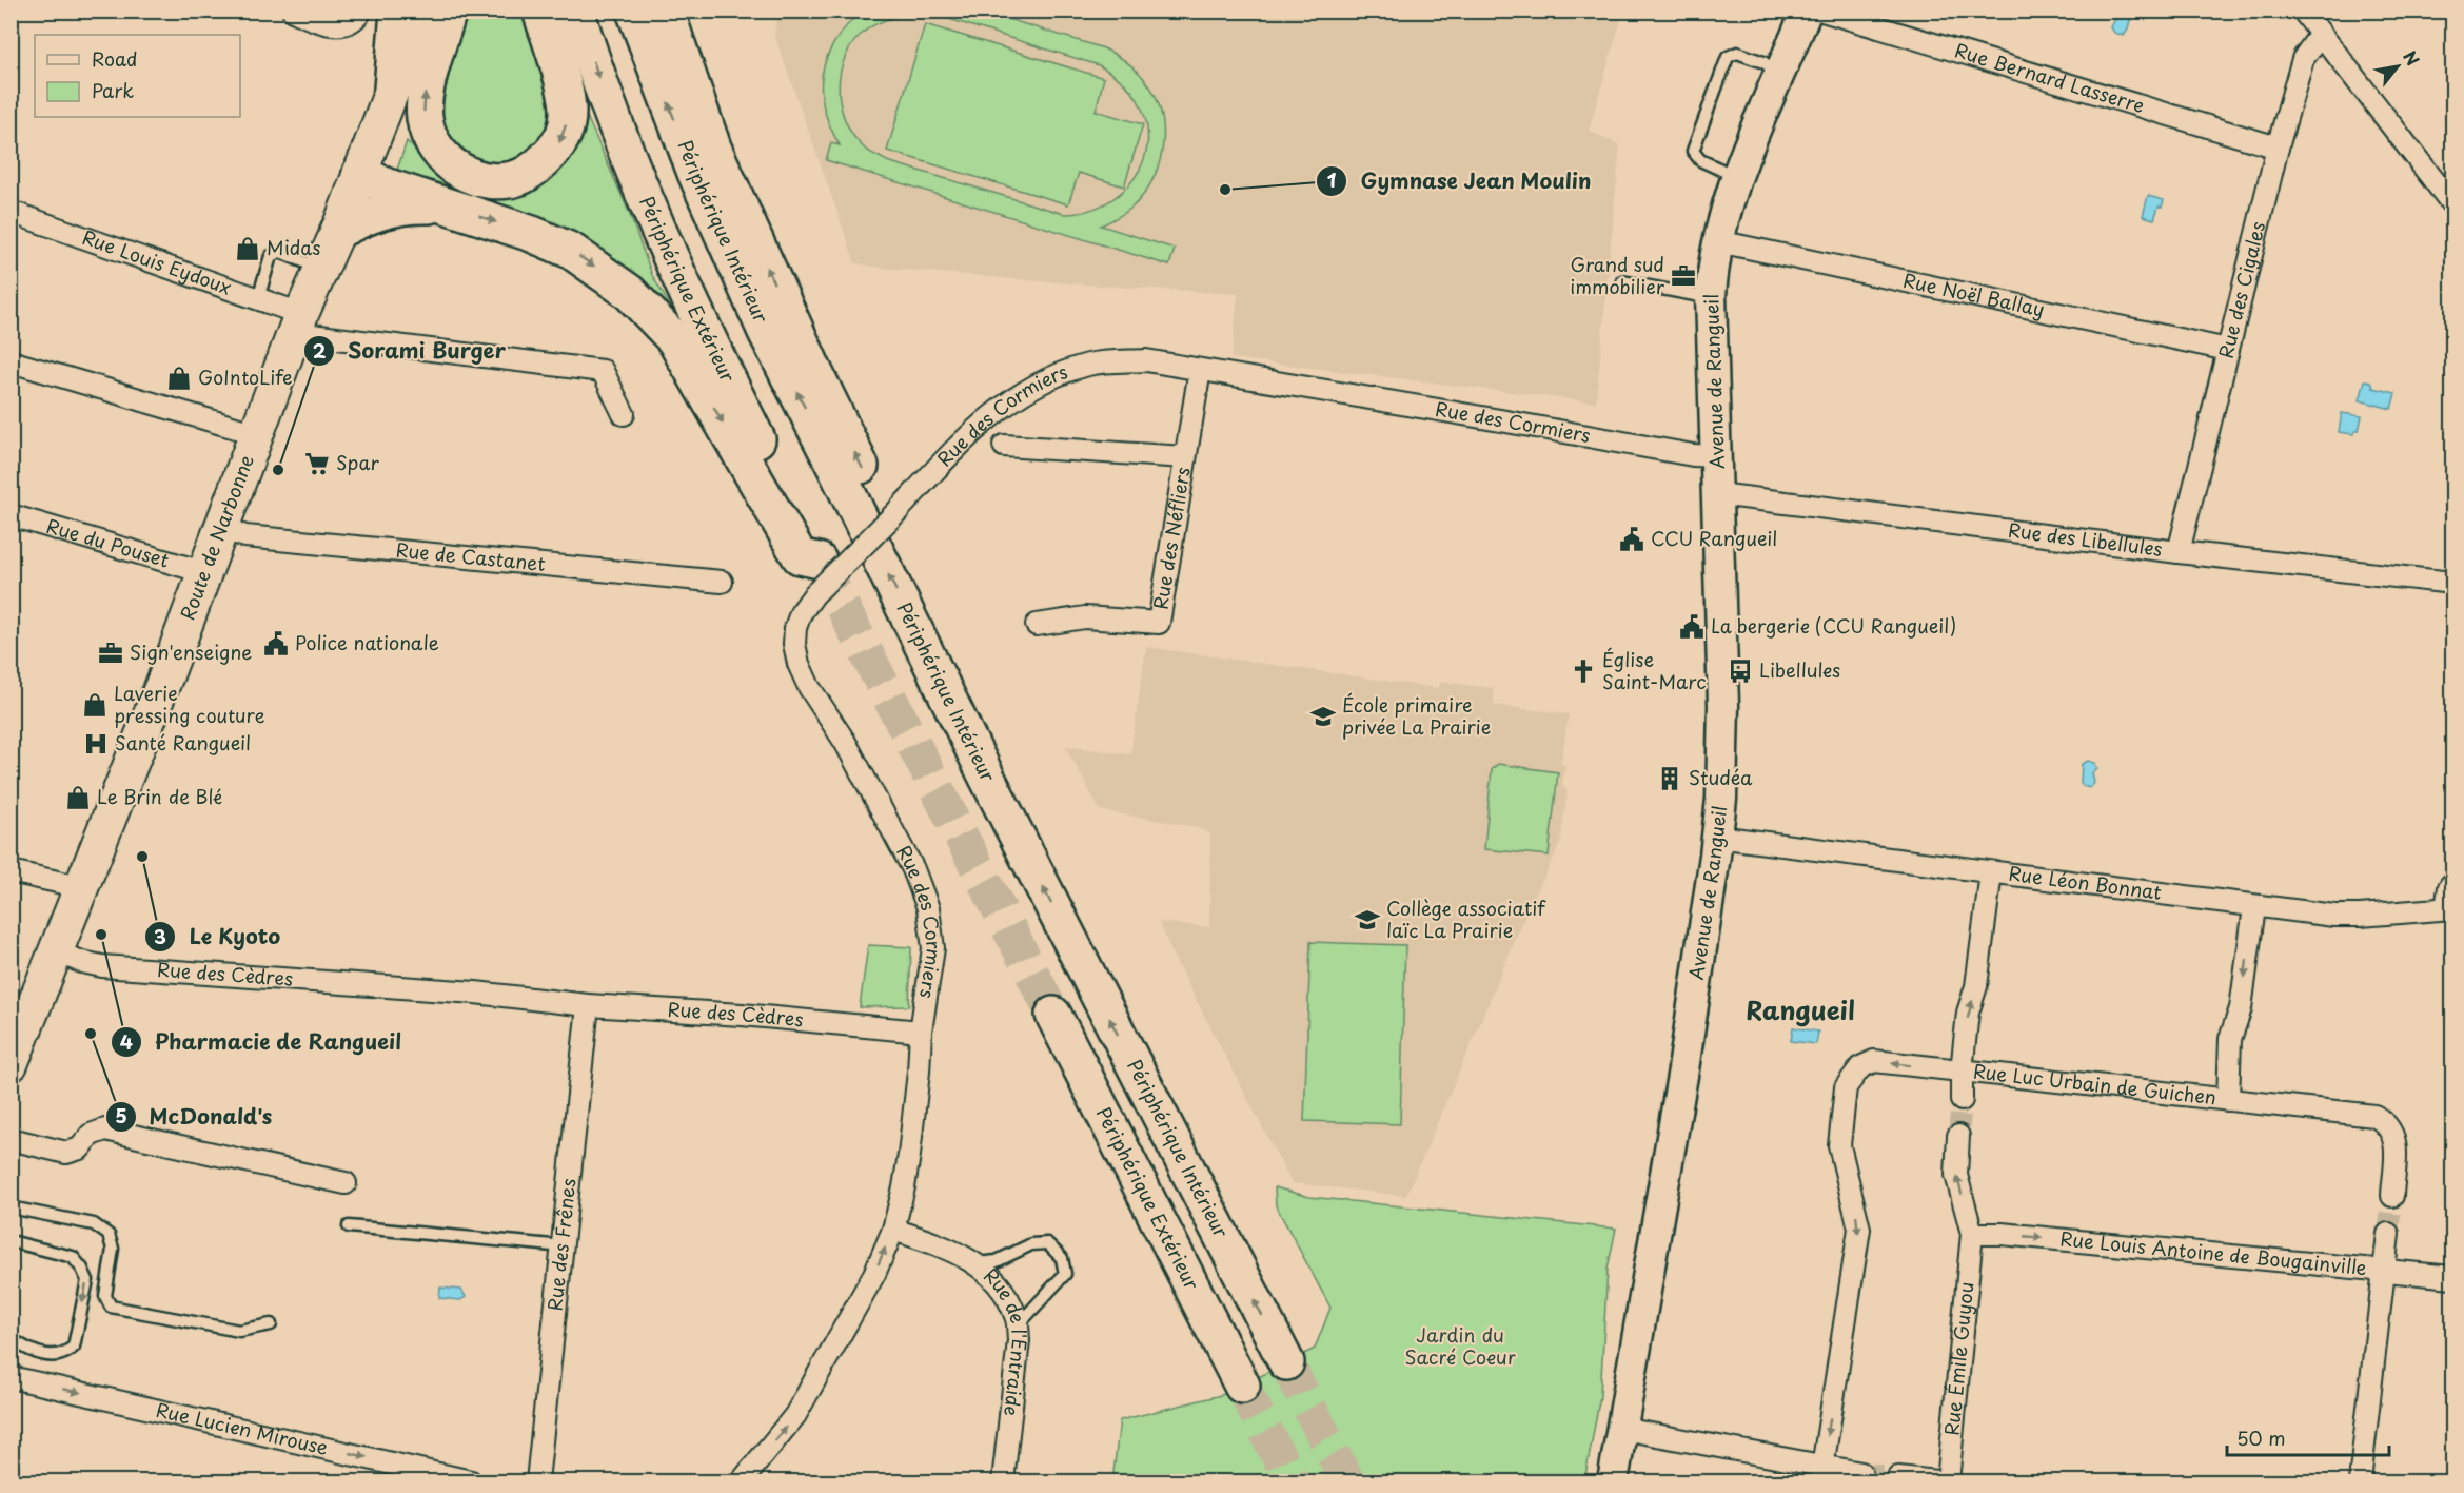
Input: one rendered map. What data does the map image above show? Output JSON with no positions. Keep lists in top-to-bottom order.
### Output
{
  "streets": {
    "highway": ["Périphérique Intérieur", "Périphérique Extérieur"],
    "main road": ["Route de Narbonne"],
    "street": [
      "Rue Bernard Lasserre",
      "Rue Louis Eydoux",
      "Rue des Cigales",
      "Rue Noël Ballay",
      "Avenue de Rangueil",
      "Rue des Cormiers",
      "Rue des Néfliers",
      "Rue des Libellules",
      "Rue du Pouset",
      "Rue de Castanet",
      "Rue Léon Bonnat",
      "Rue des Cèdres",
      "Rue Luc Urbain de Guichen",
      "Rue des Frênes",
      "Rue Louis Antoine de Bougainville",
      "Rue de l'Entraide",
      "Rue Émile Guyou",
      "Rue Lucien Mirouse"
    ]
  },
  "crossings": [
    ["Rue Bernard Lasserre", "Rue des Cigales"],
    ["Rue Louis Eydoux", "Route de Narbonne"],
    ["Rue des Cigales", "Rue Noël Ballay"],
    ["Rue des Cigales", "Rue des Libellules"],
    ["Rue Noël Ballay", "Avenue de Rangueil"],
    ["Avenue de Rangueil", "Rue des Cormiers"],
    ["Avenue de Rangueil", "Rue des Libellules"],
    ["Avenue de Rangueil", "Rue Léon Bonnat"],
    ["Rue des Cormiers", "Rue des Néfliers"],
    ["Rue des Cormiers", "Rue des Cèdres"],
    ["Route de Narbonne", "Rue du Pouset"],
    ["Route de Narbonne", "Rue de Castanet"],
    ["Route de Narbonne", "Rue des Cèdres"],
    ["Rue Léon Bonnat", "Rue Luc Urbain de Guichen"],
    ["Rue des Cèdres", "Rue des Frênes"],
    ["Rue Louis Antoine de Bougainville", "Rue Émile Guyou"]
  ],
  "one_way": ["Rue Louis Antoine de Bougainville", "Rue Lucien Mirouse"],
  "districts": ["Rangueil"],
  "parks": ["Jardin du Sacré Coeur"],
  "places": {
    "other": [
      "Gymnase Jean Moulin",
      "Sorami Burger",
      "Le Kyoto",
      "Pharmacie de Rangueil",
      "McDonald's"
    ],
    "shop": [
      "Midas",
      "GoIntoLife",
      "Laverie pressing couture",
      "Le Brin de Blé"
    ],
    "office": ["Grand sud immobilier", "Sign'enseigne"],
    "supermarket": ["Spar"],
    "public building": ["CCU Rangueil", "La bergerie (CCU Rangueil)", "Police nationale"],
    "church": ["Église Saint-Marc"],
    "bus stop": ["Libellules"],
    "school or university": ["École primaire privée La Prairie", "Collège associatif laïc La Prairie"],
    "hospital": ["Santé Rangueil"],
    "building": ["Studéa"]
  },
  "legend": ["Road", "Park"],
  "scale_bar": "50 m",
  "north": "top right"
}
